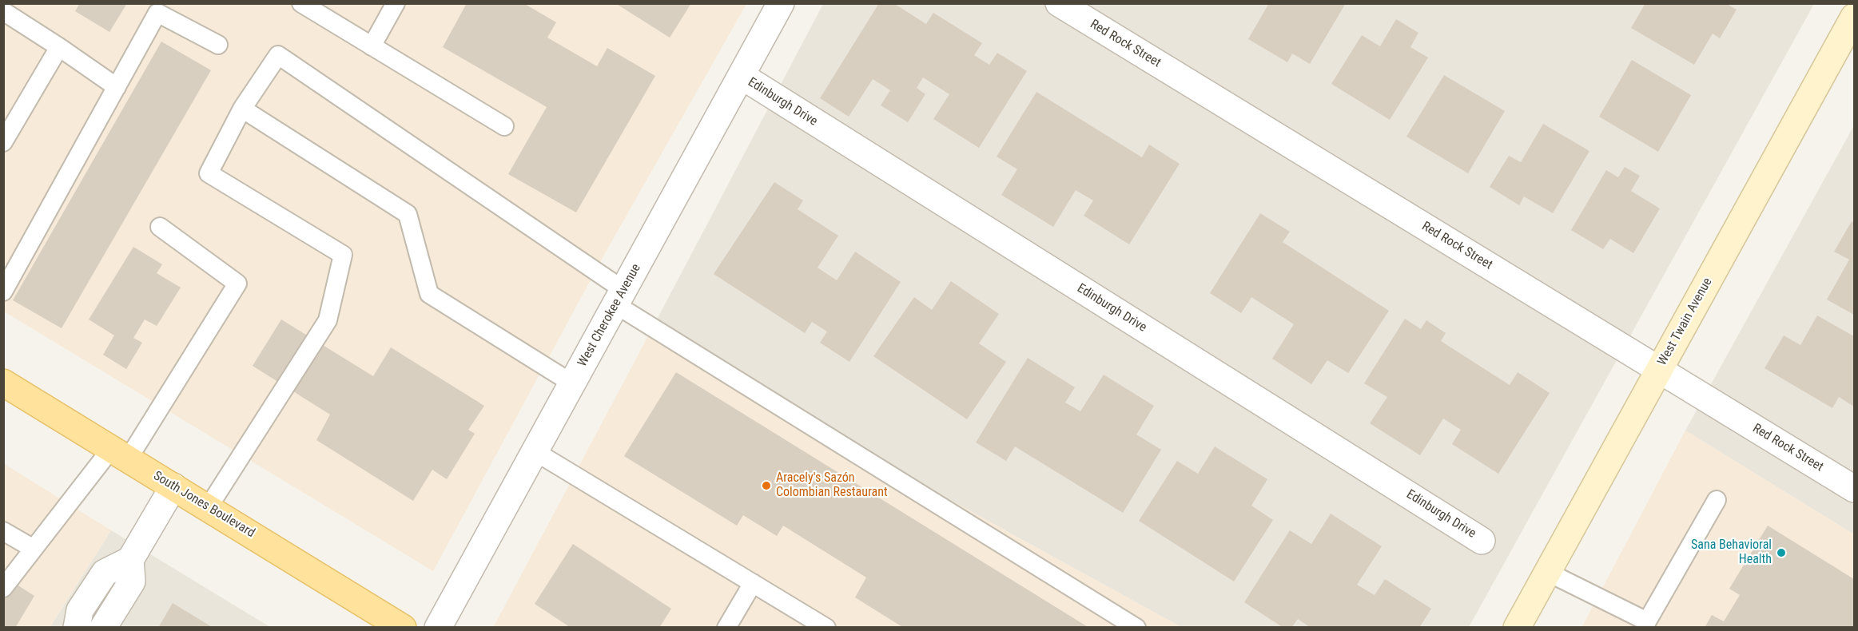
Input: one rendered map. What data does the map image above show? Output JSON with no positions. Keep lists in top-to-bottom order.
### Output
{
  "streets": {
    "main road": ["South Jones Boulevard"],
    "street": [
      "Red Rock Street",
      "Edinburgh Drive",
      "West Cherokee Avenue",
      "West Twain Avenue"
    ]
  },
  "crossings": [
    ["Red Rock Street", "West Twain Avenue"],
    ["Edinburgh Drive", "West Cherokee Avenue"]
  ],
  "places": ["Aracely's Sazón Colombian Restaurant", "Sana Behavioral Health"]
}
